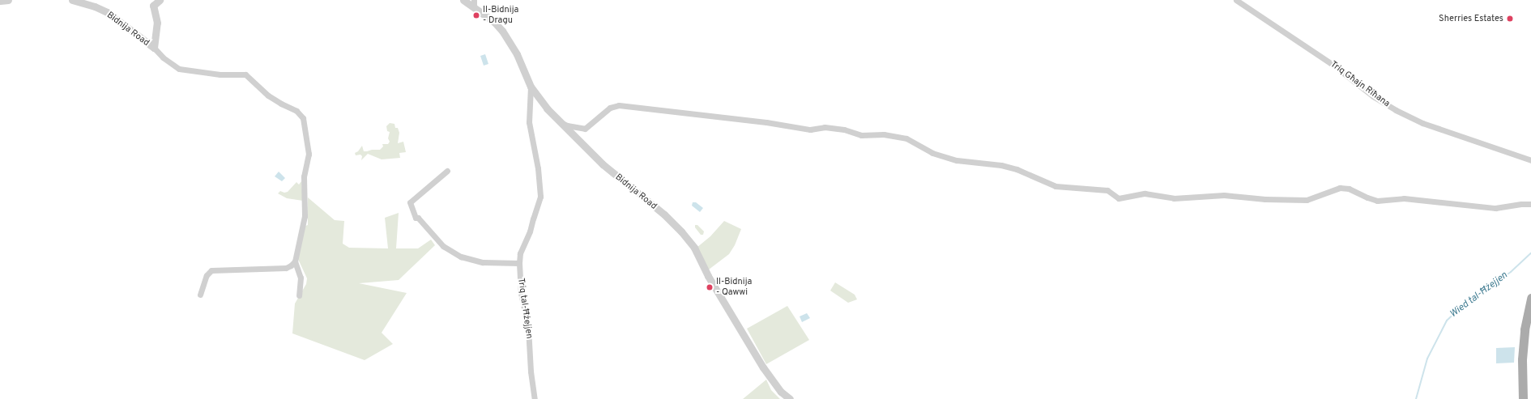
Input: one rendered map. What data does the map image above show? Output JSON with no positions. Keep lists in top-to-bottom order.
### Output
{
  "streets": {
    "street": ["Bidnija Road", "Triq Għajn Riħana", "Triq tal-Ħżejjen"]
  },
  "crossings": [
    ["Bidnija Road", "Triq tal-Ħżejjen"]
  ],
  "water": ["Wied tal-Ħżejjen"],
  "places": ["Il-Bidnija - Dragu", "Sherries Estates", "Il-Bidnija - Qawwi"]
}
